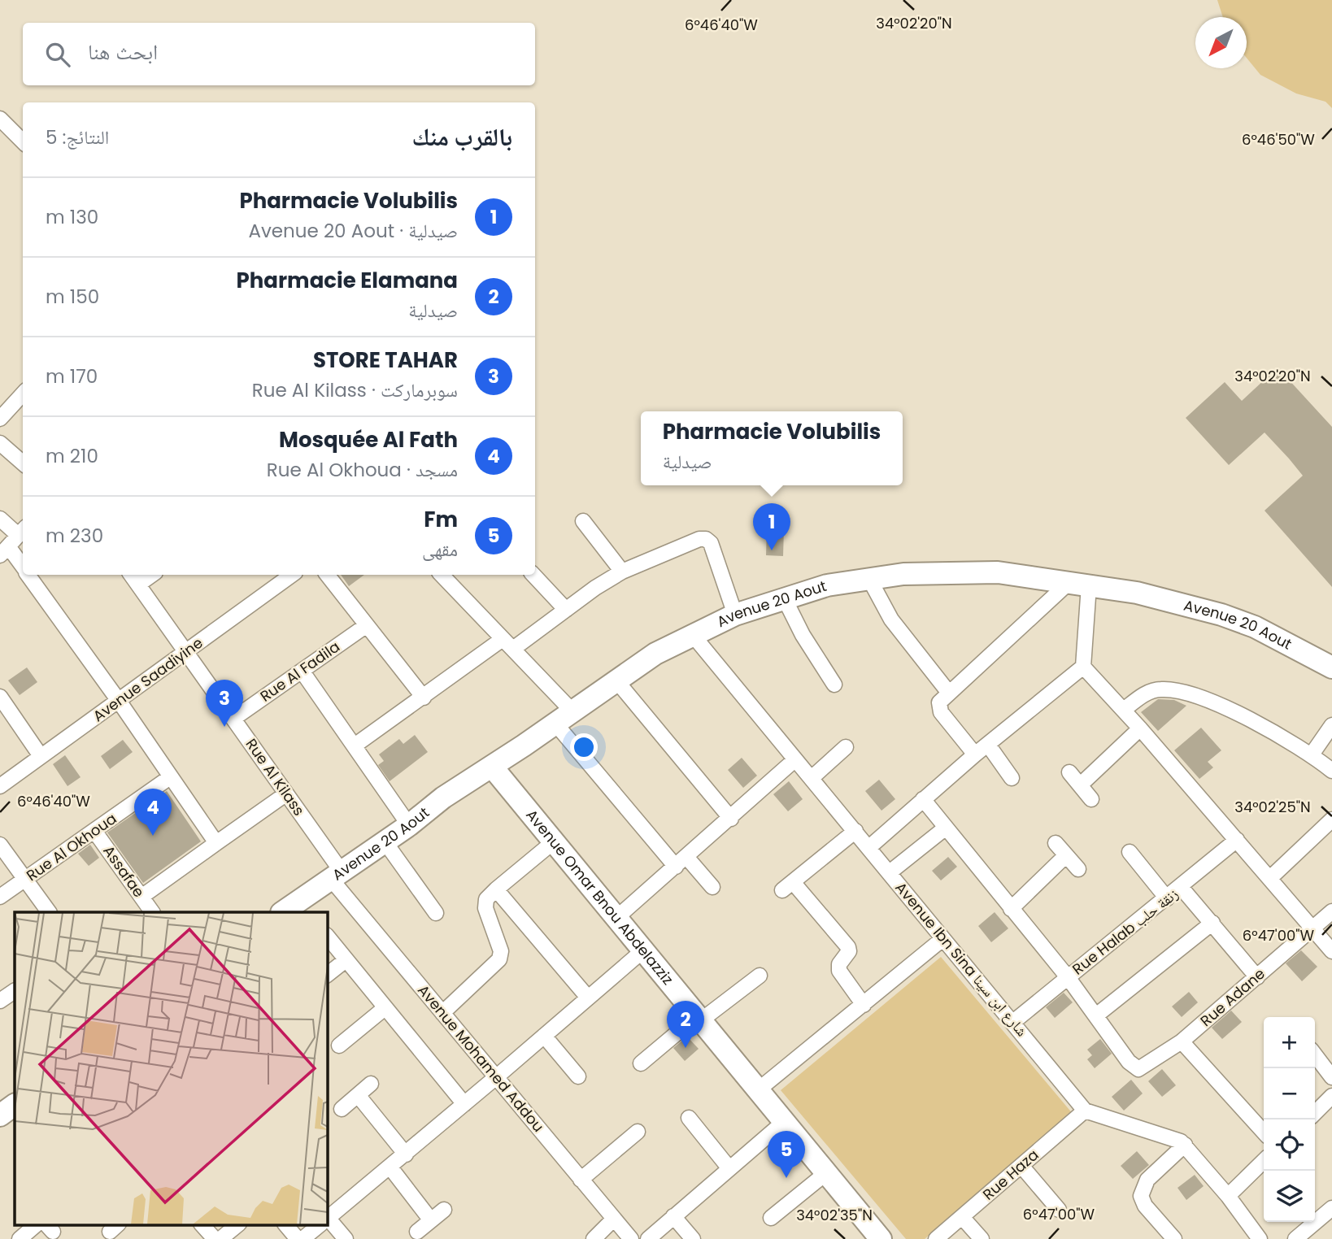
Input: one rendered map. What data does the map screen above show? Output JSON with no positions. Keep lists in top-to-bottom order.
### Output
{
  "streets": {
    "street": [
      "Avenue 20 Aout",
      "Rue Al Fadila",
      "Avenue Saadiyine",
      "Rue Al Kilass",
      "Rue Al Okhoua",
      "Assafae",
      "Avenue Omar Bnou Abdelazziz",
      "Rue Halab زنقة حلب",
      "Avenue Ibn Sina شارع ابن سينا",
      "Rue Adane",
      "Avenue Mohamed Addou",
      "Rue Haza"
    ]
  },
  "crossings": [
    ["Avenue 20 Aout", "Rue Al Kilass"],
    ["Avenue 20 Aout", "Avenue Omar Bnou Abdelazziz"],
    ["Avenue 20 Aout", "Avenue Ibn Sina شارع ابن سينا"],
    ["Avenue 20 Aout", "Avenue Mohamed Addou"],
    ["Rue Al Fadila", "Rue Al Kilass"],
    ["Avenue Saadiyine", "Rue Al Kilass"],
    ["Rue Al Kilass", "Avenue Mohamed Addou"],
    ["Rue Al Okhoua", "Assafae"],
    ["Rue Halab زنقة حلب", "Avenue Ibn Sina شارع ابن سينا"],
    ["Avenue Ibn Sina شارع ابن سينا", "Rue Haza"]
  ],
  "north": "bottom left",
  "page": {
    "search": "ابحث هنا",
    "heading": ["بالقرب منك", "النتائج: 5"],
    "list": [
      {
        "mark": "1",
        "name": "Pharmacie Volubilis",
        "note": "صيدلية · Avenue 20 Aout",
        "value": "130 m"
      },
      {
        "mark": "2",
        "name": "Pharmacie Elamana",
        "note": "صيدلية",
        "value": "150 m"
      },
      {
        "mark": "3",
        "name": "STORE TAHAR",
        "note": "سوبرماركت · Rue Al Kilass",
        "value": "170 m"
      },
      {
        "mark": "4",
        "name": "Mosquée Al Fath",
        "note": "مسجد · Rue Al Okhoua",
        "value": "210 m"
      },
      {
        "mark": "5",
        "name": "Fm",
        "note": "مقهى",
        "value": "230 m"
      }
    ],
    "popup": ["Pharmacie Volubilis", "صيدلية"],
    "pins": [
      "1",
      "3",
      "4",
      "2",
      "5"
    ],
    "map_buttons": ["+", "−"]
  },
  "coordinates": [
    "34°02'20\"N",
    "6°46'40\"W",
    "6°46'50\"W",
    "34°02'25\"N",
    "6°47'00\"W",
    "34°02'35\"N"
  ]
}
